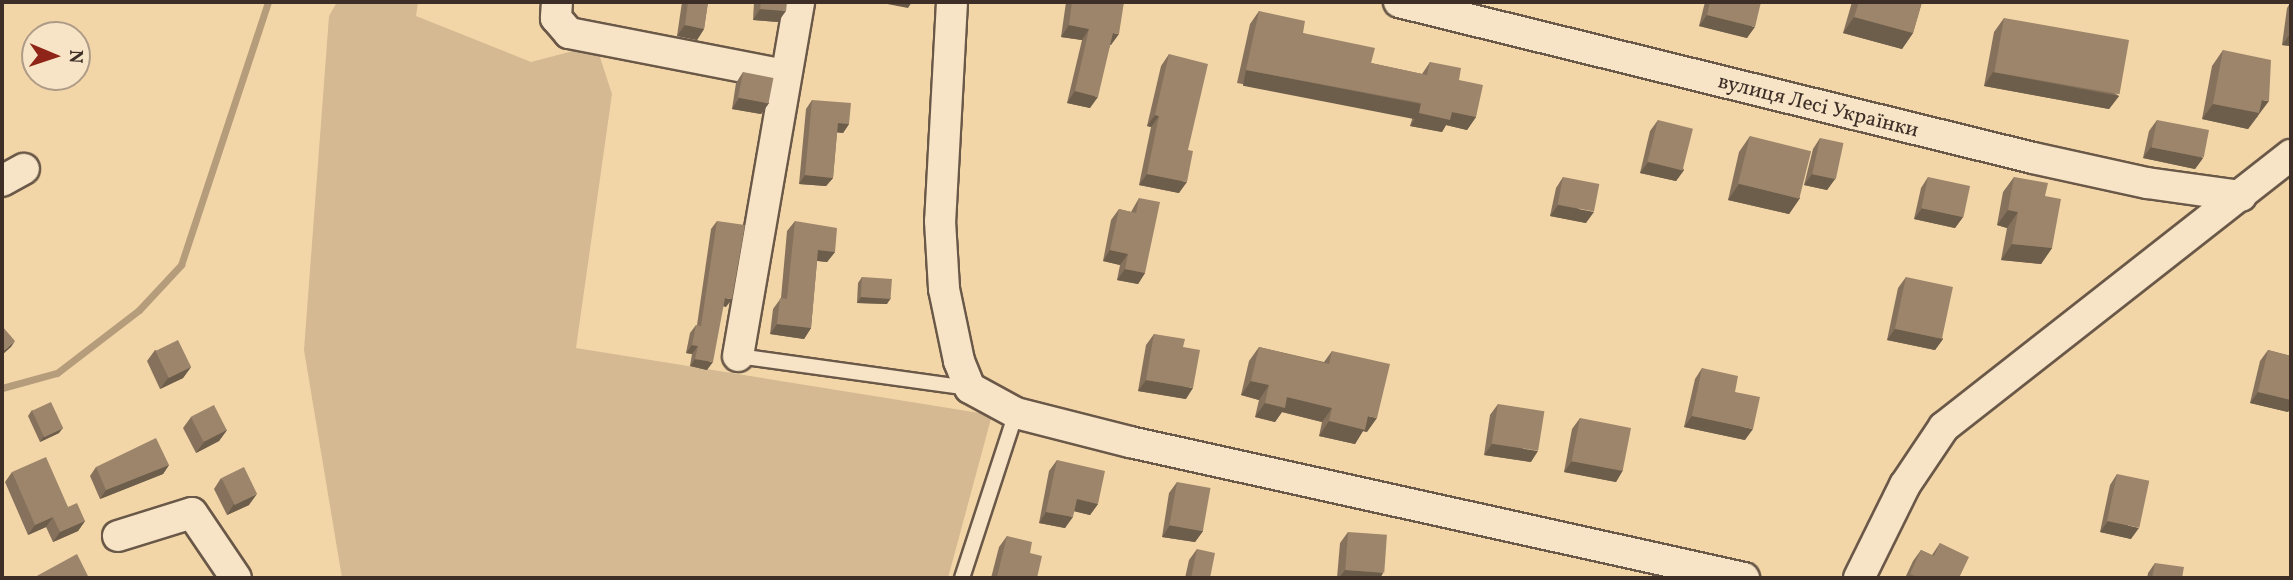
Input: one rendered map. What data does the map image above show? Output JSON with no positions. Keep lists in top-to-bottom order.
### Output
{
  "streets": {
    "street": ["вулиця Лесі Українки"]
  },
  "north": "right"
}
